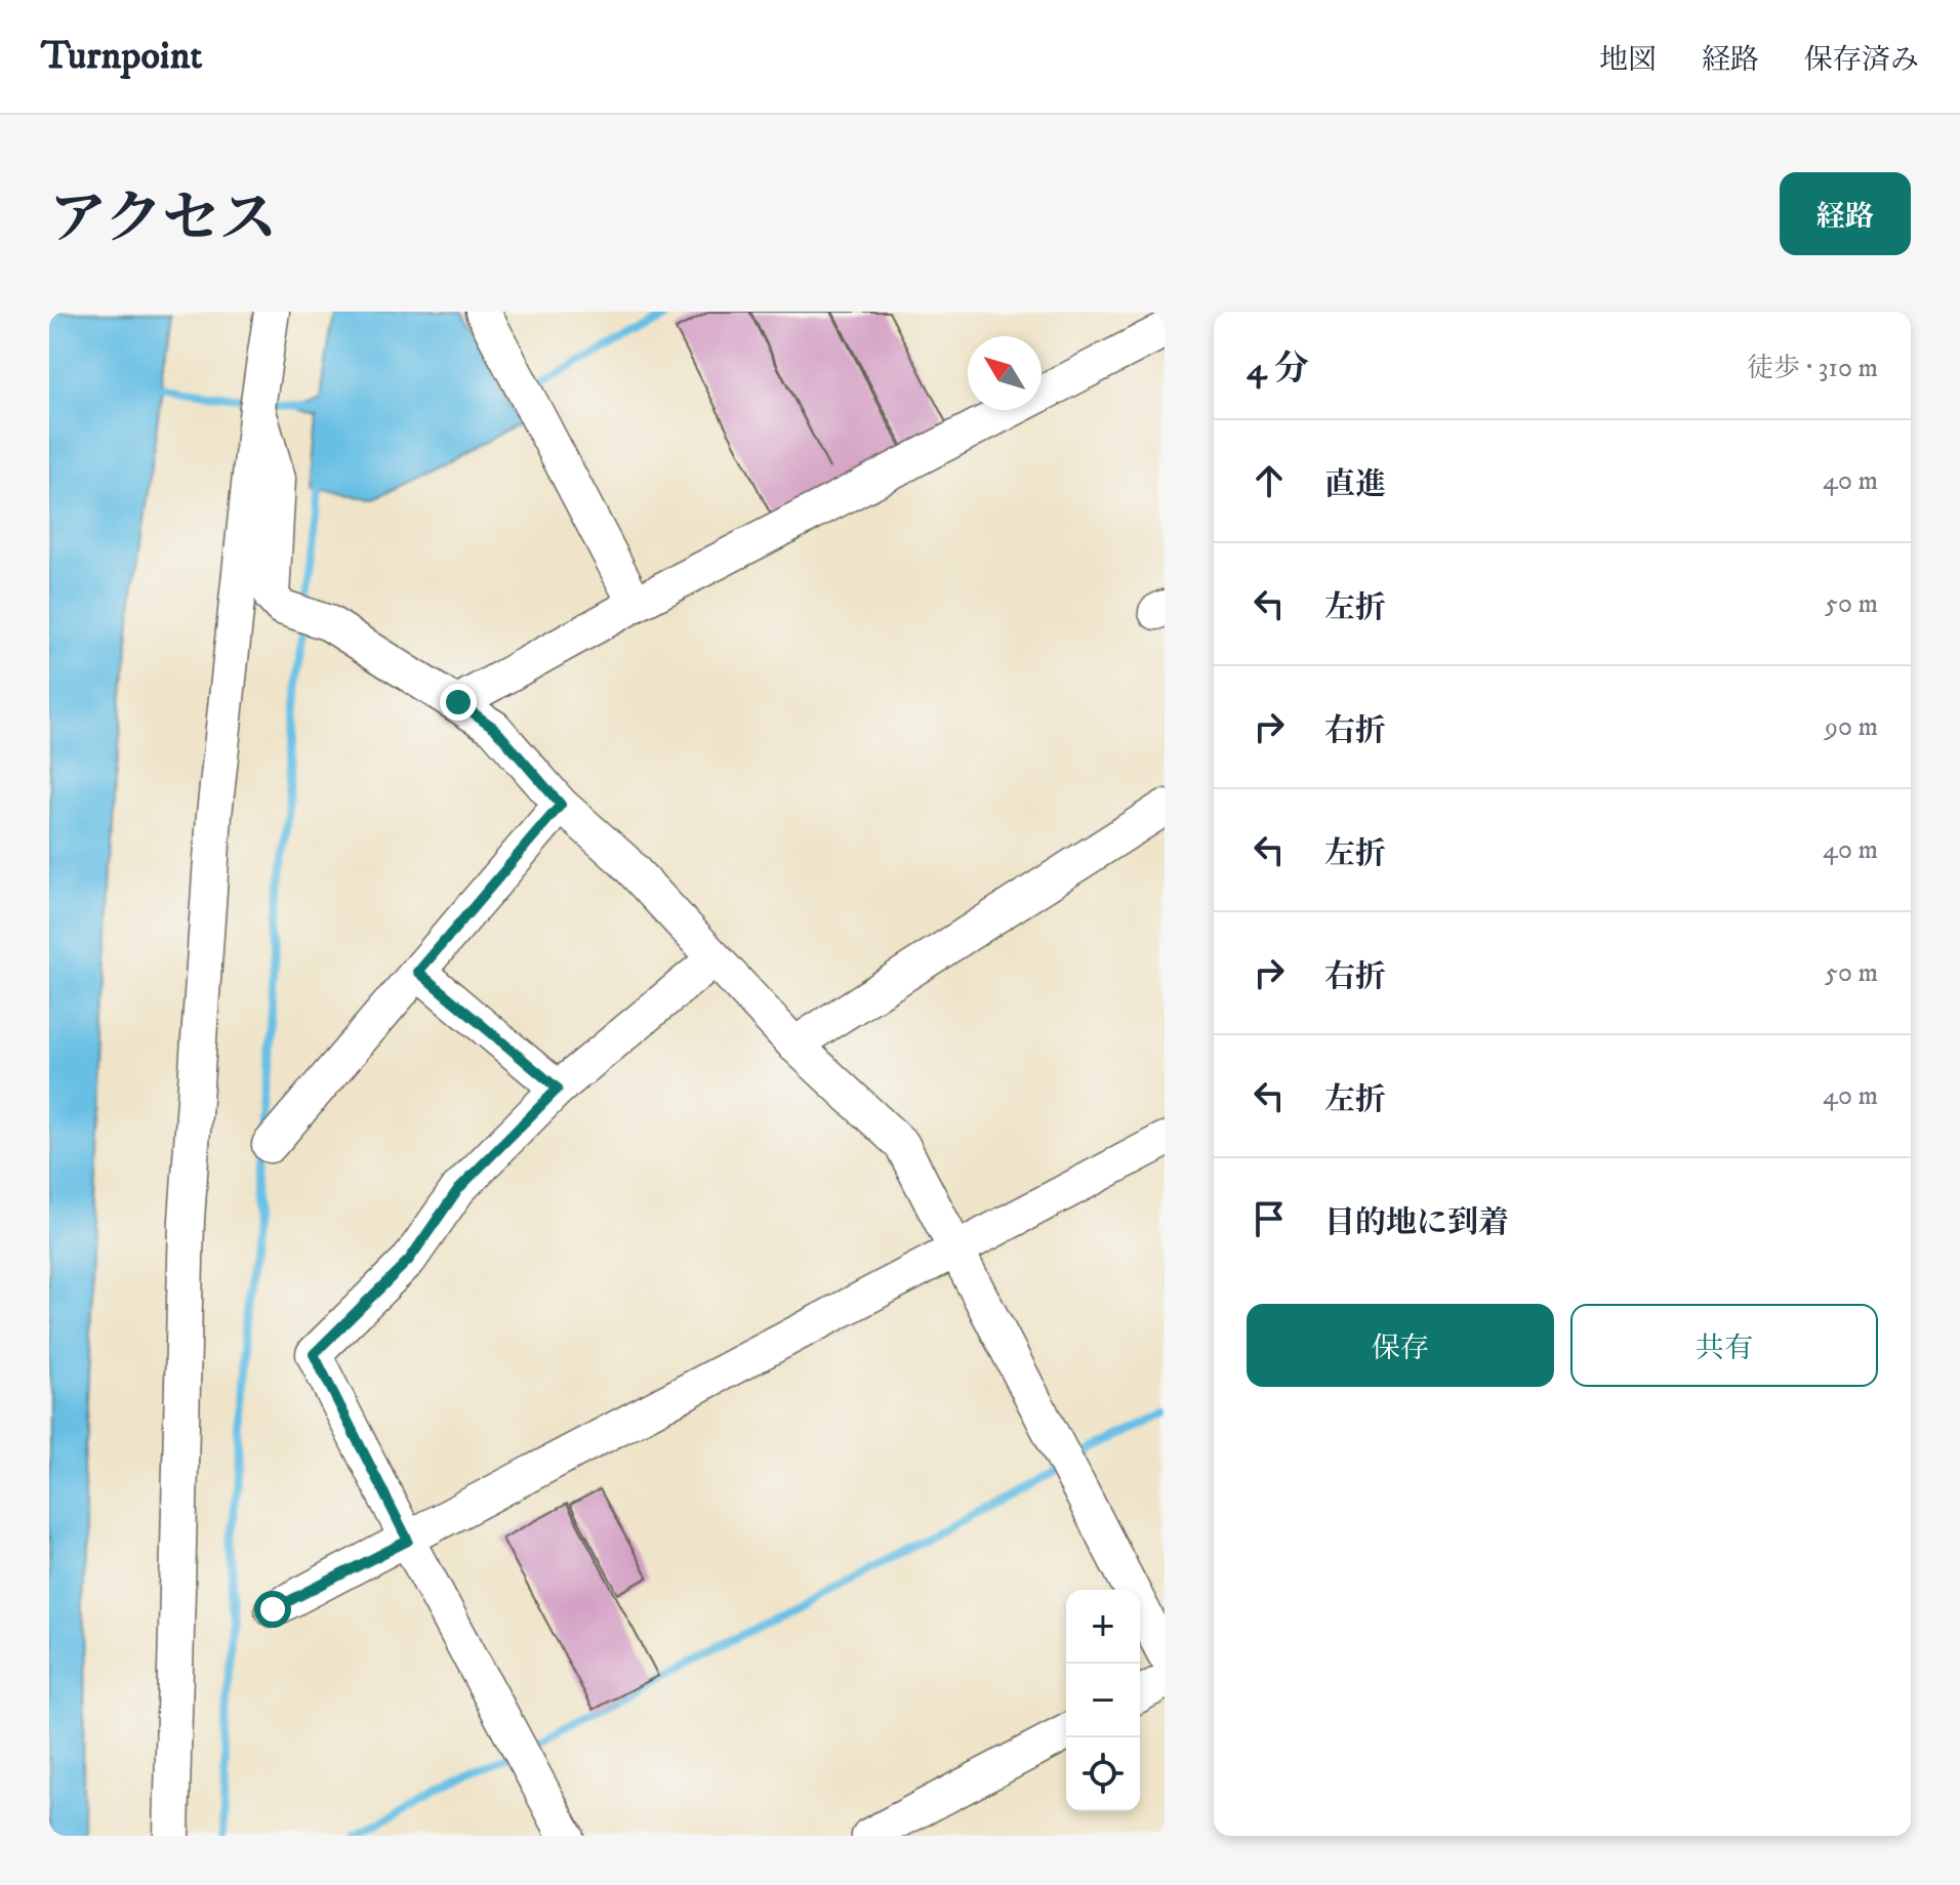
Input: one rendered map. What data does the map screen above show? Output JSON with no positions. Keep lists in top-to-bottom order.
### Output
{
  "north": "top left",
  "page": {
    "header": "Turnpoint",
    "nav": ["地図", "経路", "保存済み"],
    "title": "アクセス",
    "buttons": [
      "経路",
      ["保存", "共有"]
    ],
    "heading": ["4 分", "徒歩 · 310 m"],
    "list": [
      ["直進", "40 m"],
      ["左折", "50 m"],
      ["右折", "90 m"],
      ["左折", "40 m"],
      ["右折", "50 m"],
      ["左折", "40 m"],
      "目的地に到着"
    ],
    "map_buttons": ["+", "−"]
  }
}
